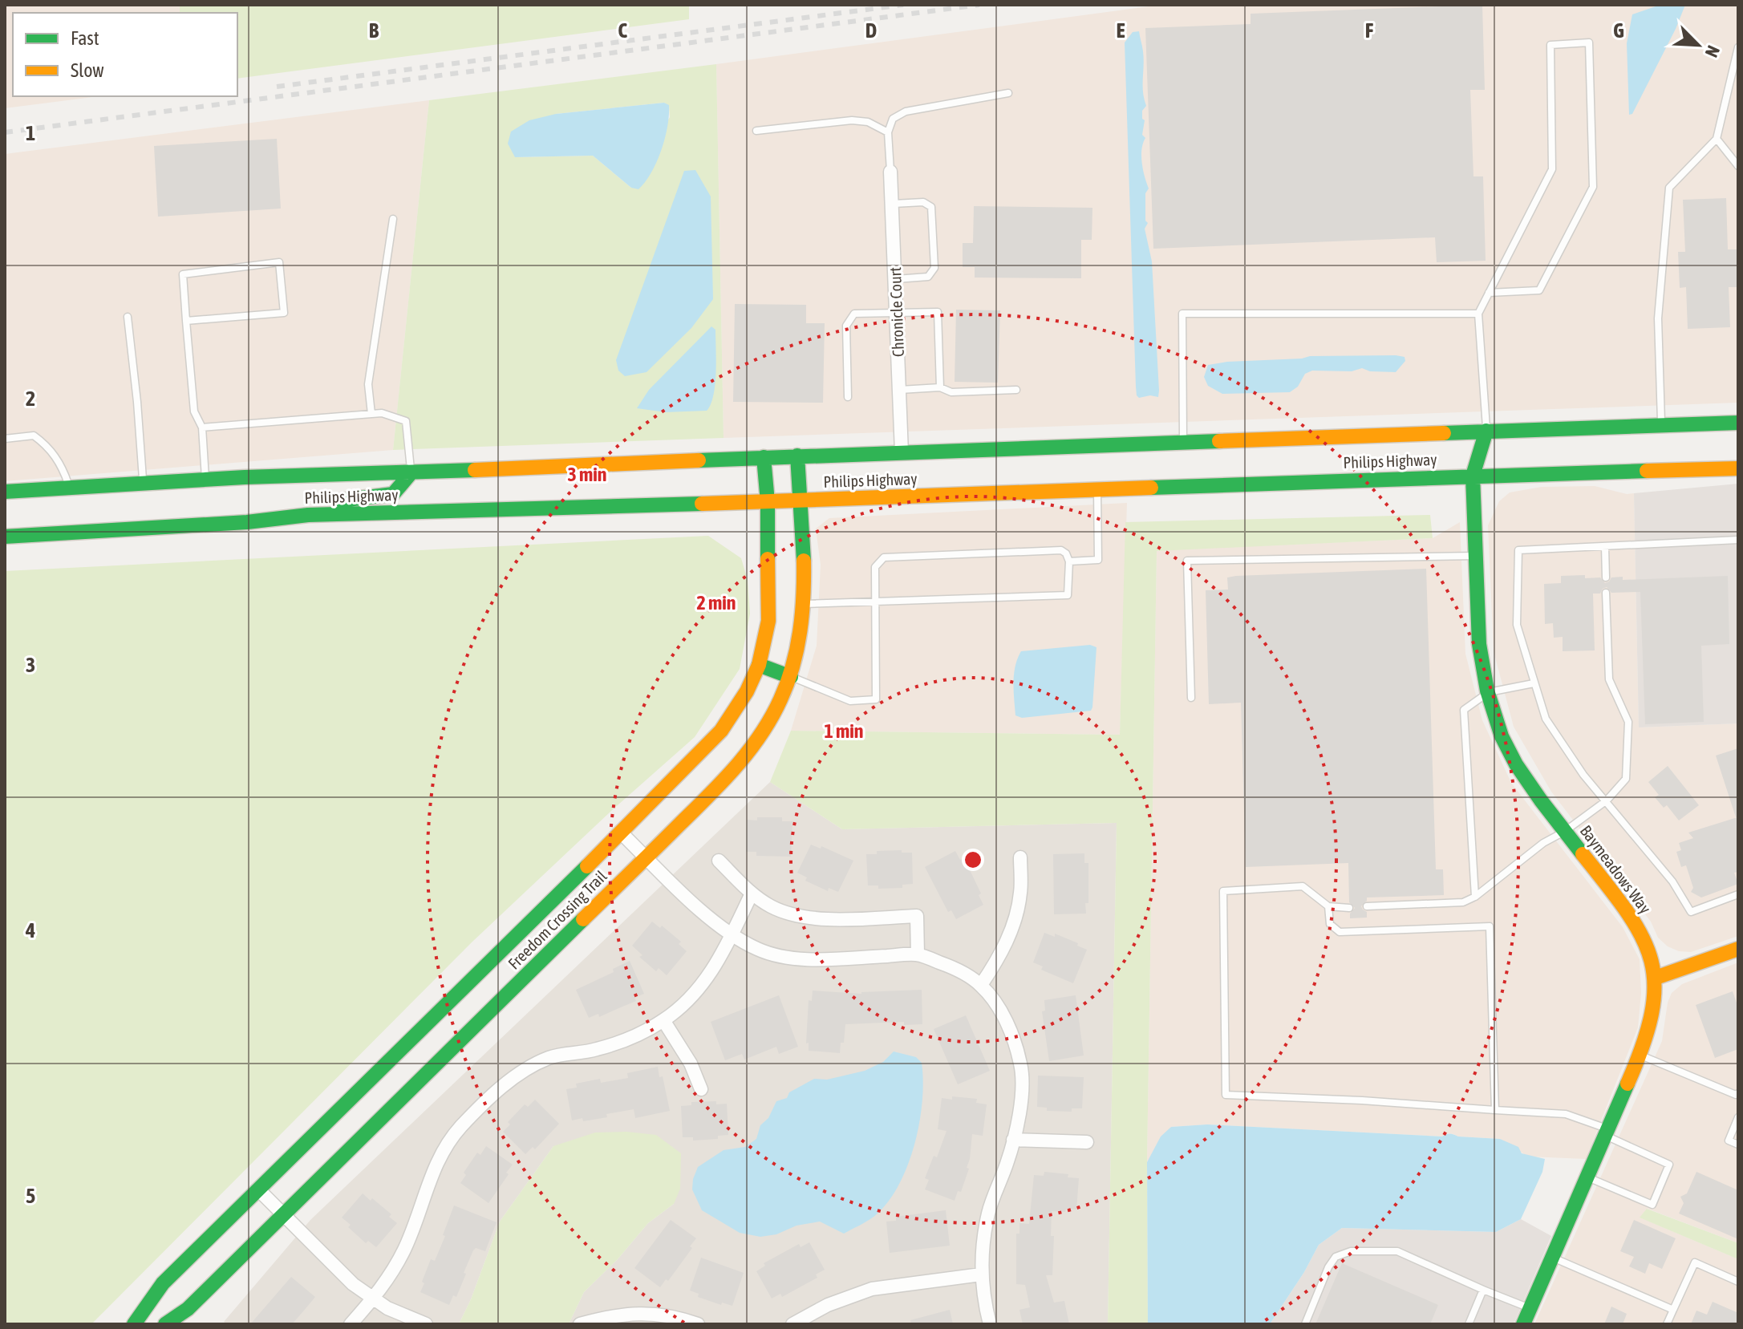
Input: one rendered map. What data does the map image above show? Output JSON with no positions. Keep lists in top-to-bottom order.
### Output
{
  "streets": {
    "main road": ["Philips Highway", "Baymeadows Way", "Freedom Crossing Trail"],
    "street": ["Chronicle Court"]
  },
  "crossings": [
    ["Chronicle Court", "Philips Highway"],
    ["Philips Highway", "Baymeadows Way"],
    ["Philips Highway", "Freedom Crossing Trail"]
  ],
  "legend": ["Fast", "Slow"],
  "north": "bottom right",
  "grid": {
    "columns": [
      "B",
      "C",
      "D",
      "E",
      "F",
      "G"
    ],
    "rows": [
      "1",
      "2",
      "3",
      "4",
      "5"
    ]
  },
  "rings": ["3 min", "2 min", "1 min"]
}
